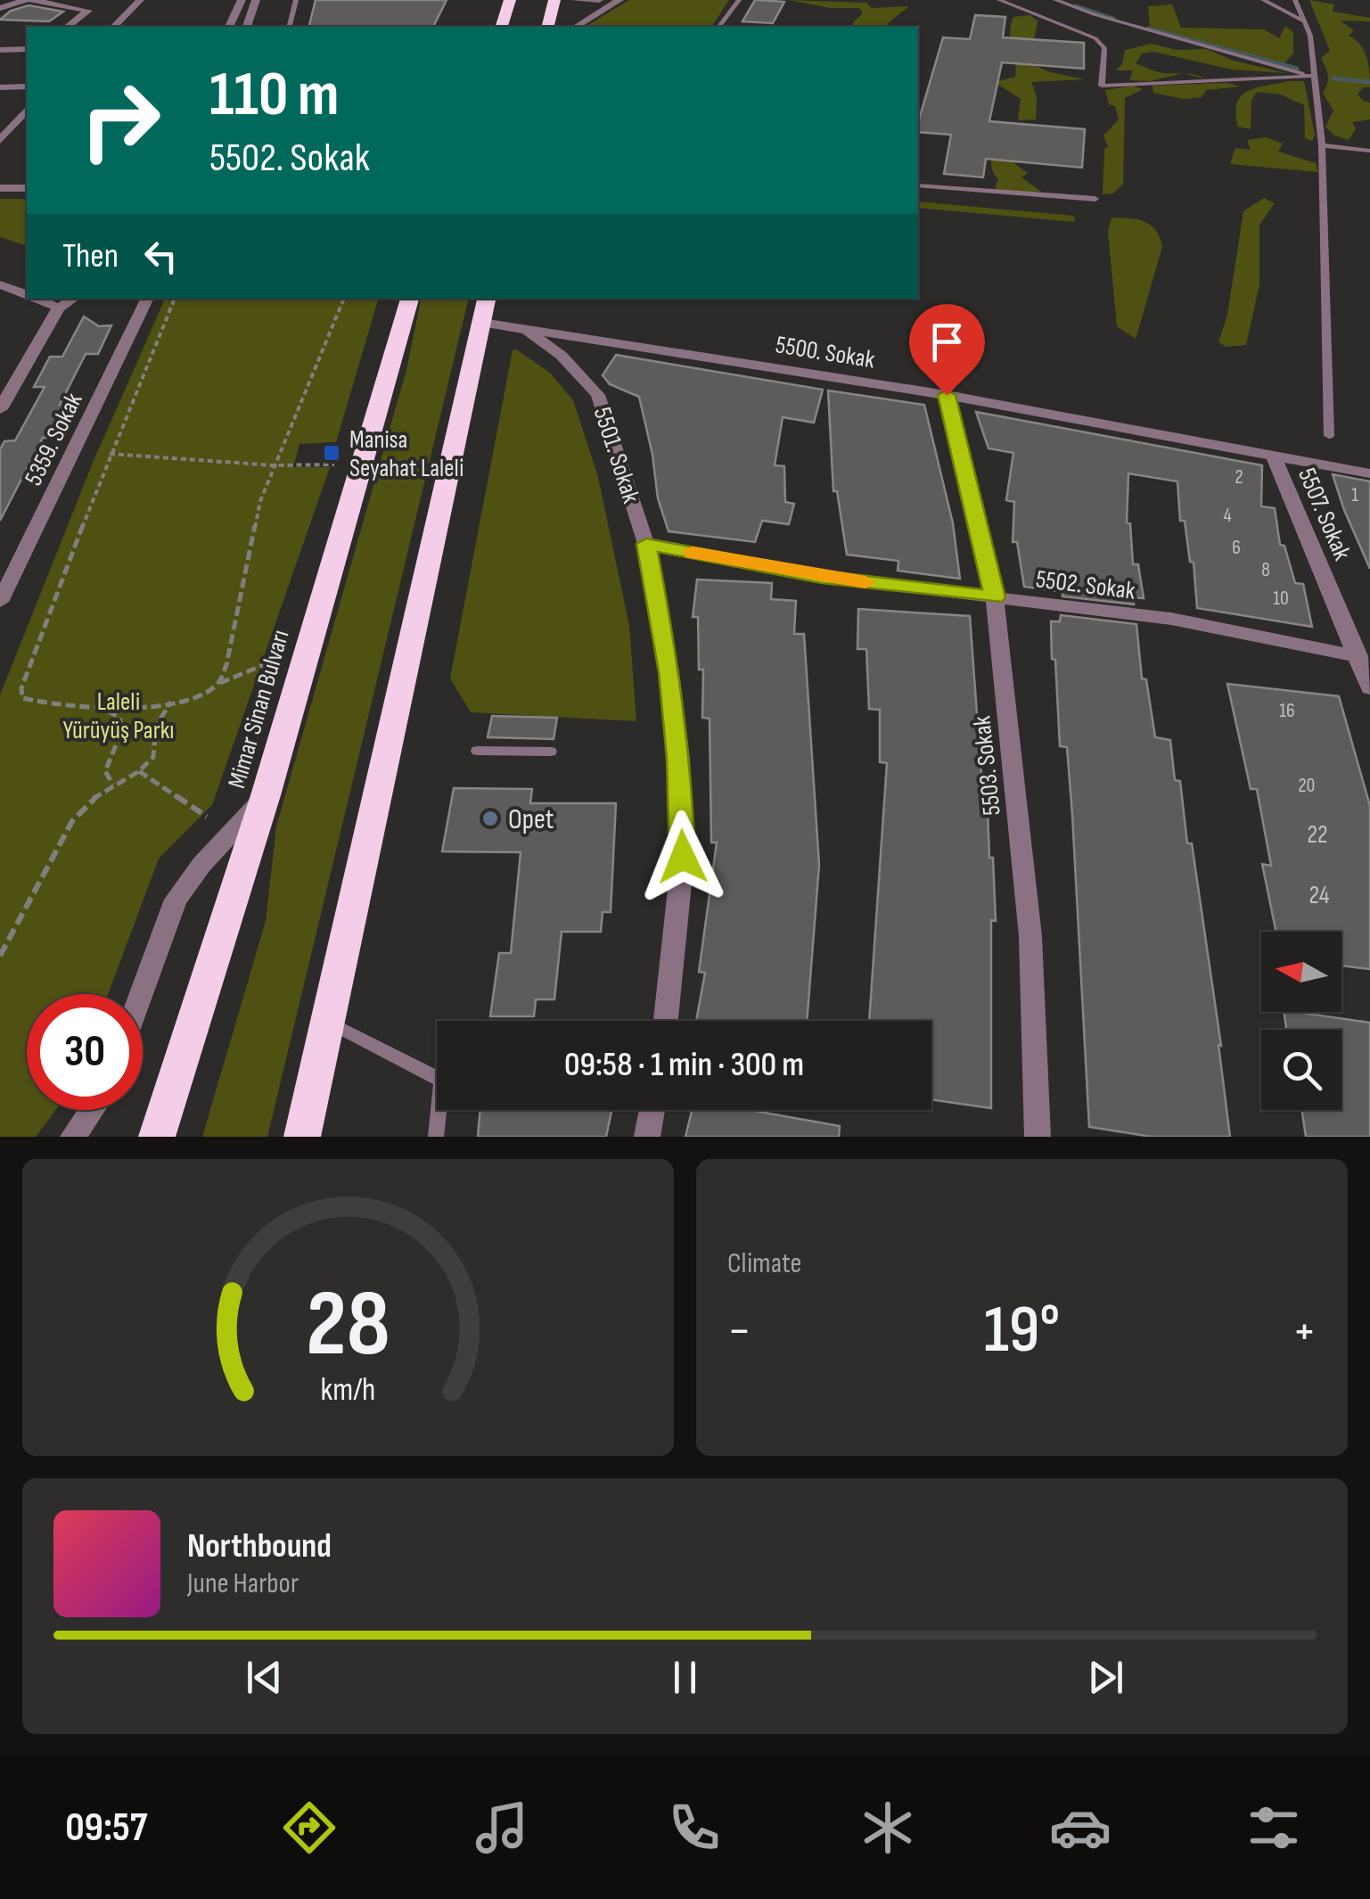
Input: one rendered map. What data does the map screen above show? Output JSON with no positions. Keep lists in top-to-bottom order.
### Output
{
  "streets": {
    "highway": ["Mimar Sinan Bulvarı"],
    "street": [
      "5500. Sokak",
      "5359. Sokak",
      "5501. Sokak",
      "5507. Sokak",
      "5502. Sokak",
      "5503. Sokak"
    ]
  },
  "crossings": [
    ["5500. Sokak", "5501. Sokak"],
    ["5500. Sokak", "5507. Sokak"],
    ["5500. Sokak", "5503. Sokak"],
    ["5501. Sokak", "5502. Sokak"],
    ["5507. Sokak", "5502. Sokak"],
    ["5502. Sokak", "5503. Sokak"]
  ],
  "parks": ["Laleli Yürüyüş Parkı"],
  "places": {
    "transit": ["Manisa Seyahat Laleli"],
    "other": ["Opet"]
  },
  "house_numbers": [
    "2",
    "1",
    "4",
    "6",
    "8",
    "10",
    "16",
    "20",
    "22",
    "24"
  ],
  "north": "left",
  "page": {
    "turn": ["110 m", "5502. Sokak"],
    "then": "Then",
    "limit": "30",
    "trip": "09:58 · 1 min · 300 m",
    "tile": "Climate",
    "heat": ["−", "19°", "+"],
    "song": ["Northbound", "June Harbor"],
    "tabs": "09:57",
    "gauge": ["28", "km/h"]
  }
}
